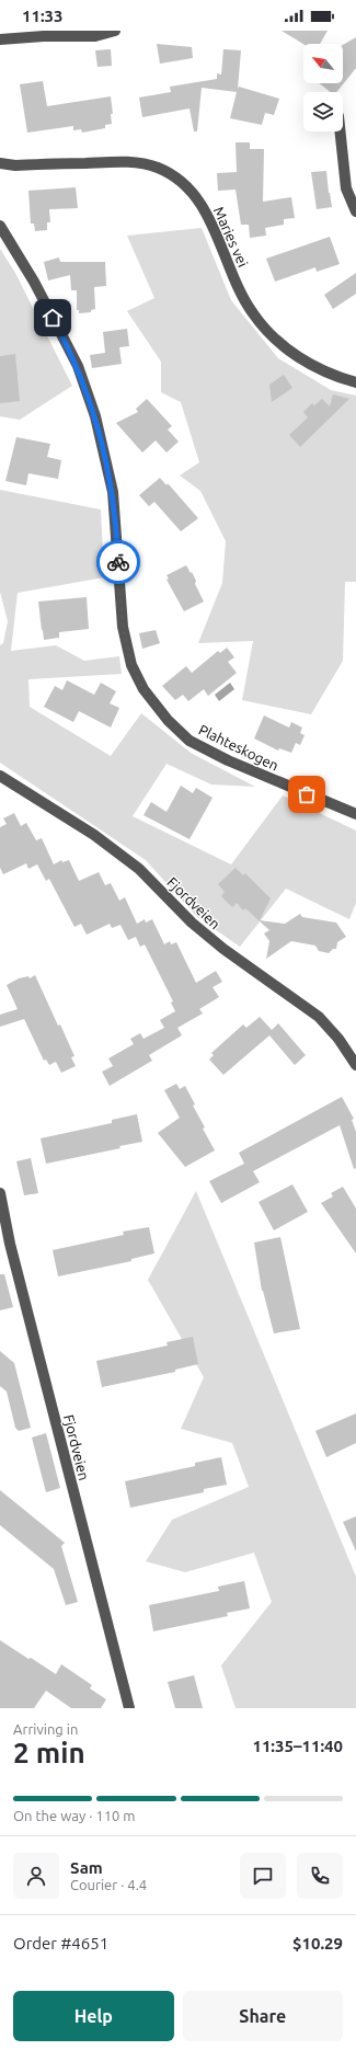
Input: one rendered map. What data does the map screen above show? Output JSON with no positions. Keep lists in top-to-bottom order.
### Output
{
  "streets": {
    "street": ["Maries vei", "Plahteskogen", "Fjordveien"]
  },
  "north": "top left",
  "page": {
    "status": "11:33",
    "heading": ["2 min", "Arriving in", "11:35–11:40"],
    "panel": [
      "Sam",
      "Courier · 4.4",
      "Order #4651",
      "$10.29"
    ],
    "bar": "On the way · 110 m",
    "buttons": ["Help", "Share"]
  }
}
